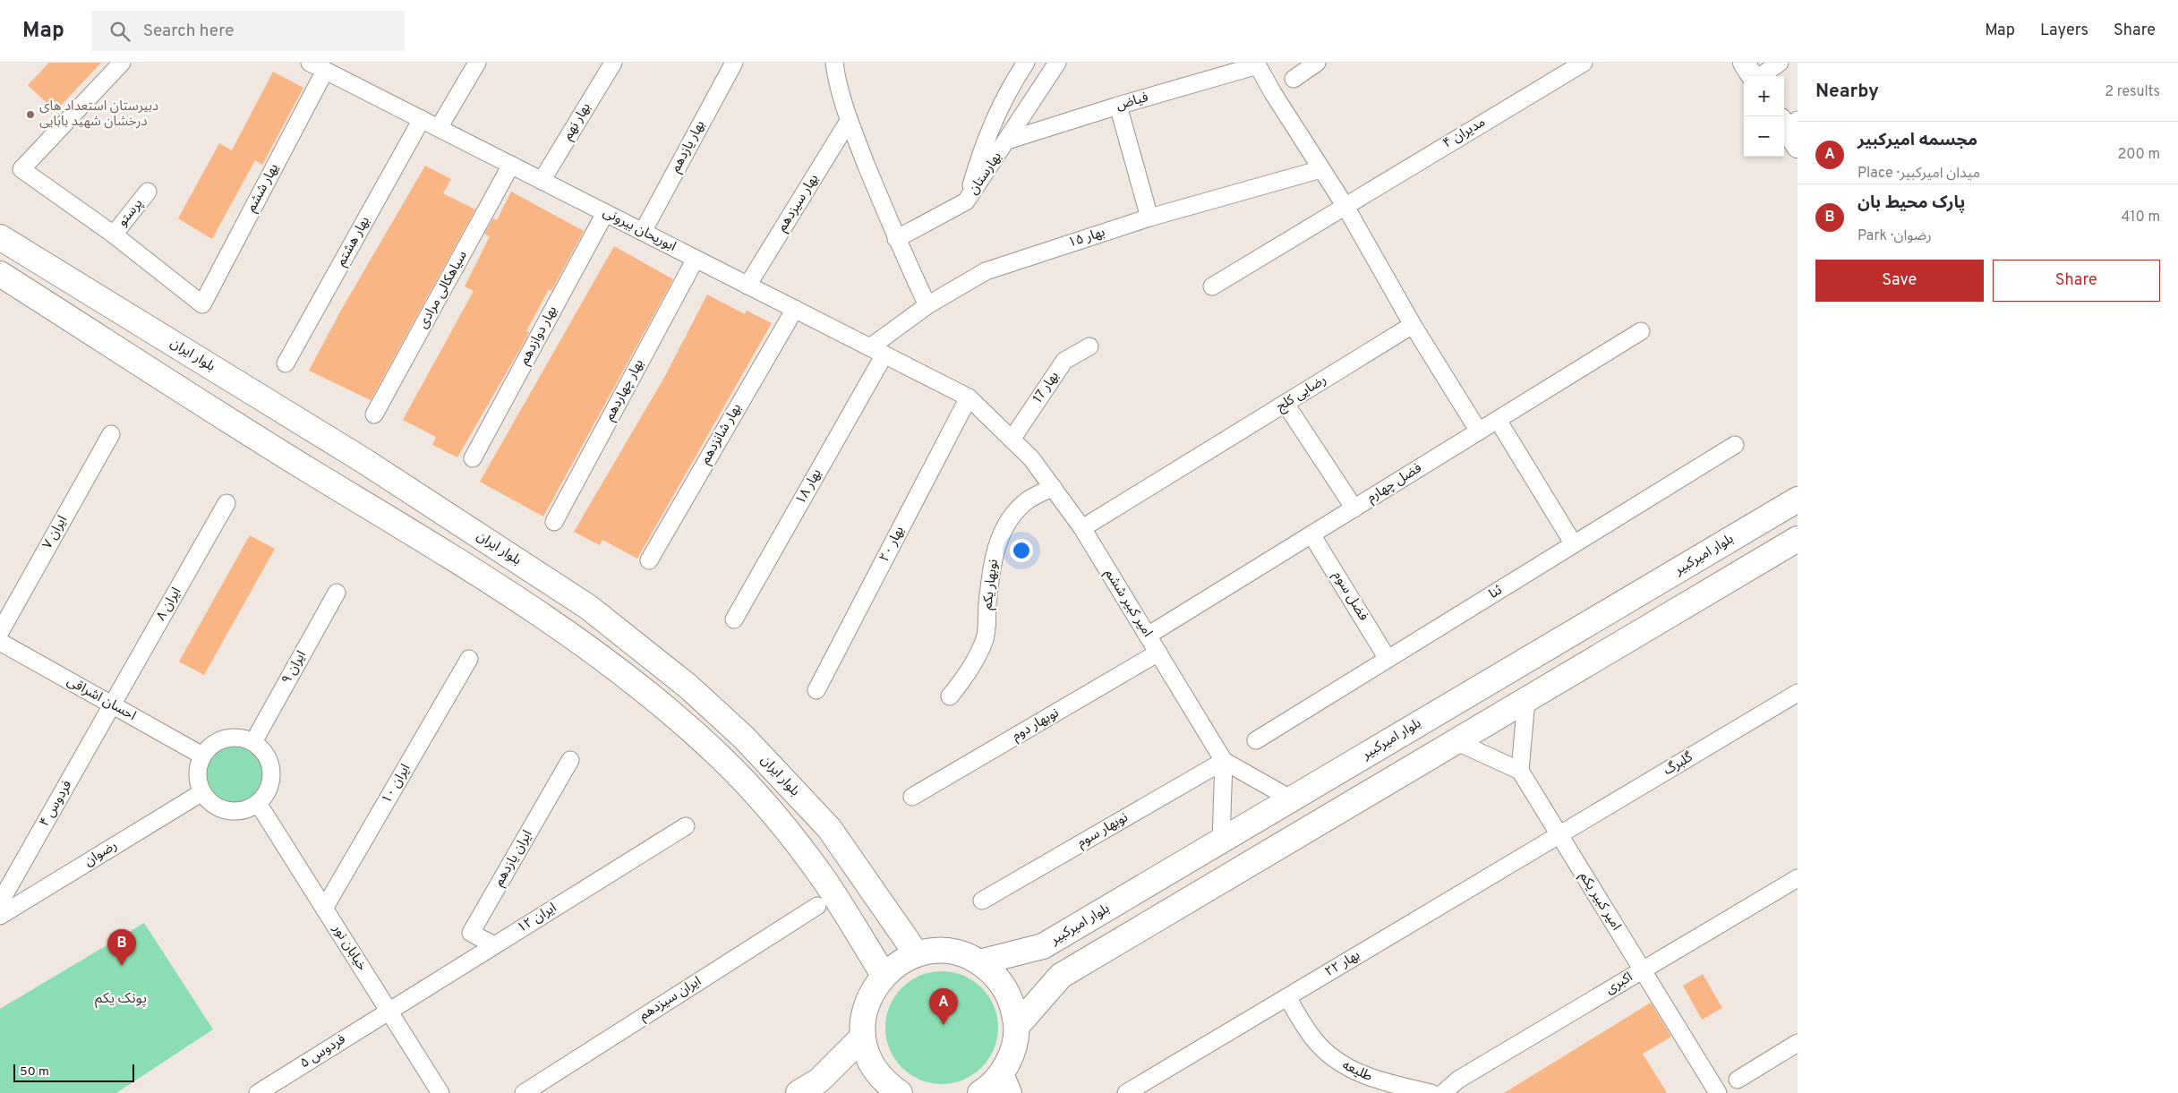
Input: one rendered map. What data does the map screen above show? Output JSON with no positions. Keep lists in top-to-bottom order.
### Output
{
  "streets": {
    "main road": ["بلوار ایران", "بلوار امیرکبیر"],
    "street": [
      "فیاض",
      "بهار نهم",
      "مدیران ۴",
      "بهار یازدهم",
      "بهارستان",
      "یهار ششم",
      "بهار سیزدهم",
      "پرستو",
      "ابوریحان بیرونی",
      "بهار ۱۵",
      "بهار هشتم",
      "سیاهکالی مرادی",
      "بهار دوازدهم",
      "بهار 17",
      "بهار چهاردهم",
      "رضایی کلج",
      "بهار شانزدهم",
      "فضل چهارم",
      "بهار ۱۸",
      "ایران ۷",
      "بهار ۲۰",
      "نوبهار یکم",
      "ثنا",
      "فضل سوم",
      "امیر کبیر ششم",
      "ایران ۸",
      "ایران ۹",
      "احسان اشراقی",
      "نوبهار دوم",
      "گلبرگ",
      "ایران ۱۰",
      "فردوس ۴",
      "نوبهار سوم",
      "رضوان",
      "ایران یازدهم",
      "امیر کبیر یکم",
      "ایران ۱۲",
      "خیابان نور",
      "بهار ۲۲",
      "اکبری",
      "ایران سیزدهم",
      "فردوس ۵",
      "طلیعه"
    ]
  },
  "crossings": [
    ["فیاض", "بهارستان"],
    ["بهار نهم", "ابوریحان بیرونی"],
    ["بهار یازدهم", "ابوریحان بیرونی"],
    ["یهار ششم", "پرستو"],
    ["یهار ششم", "ابوریحان بیرونی"],
    ["بهار سیزدهم", "ابوریحان بیرونی"],
    ["ابوریحان بیرونی", "بهار ۱۵"],
    ["ابوریحان بیرونی", "بهار هشتم"],
    ["ابوریحان بیرونی", "سیاهکالی مرادی"],
    ["ابوریحان بیرونی", "بهار دوازدهم"],
    ["ابوریحان بیرونی", "بهار چهاردهم"],
    ["ابوریحان بیرونی", "بهار شانزدهم"],
    ["ابوریحان بیرونی", "بهار ۱۸"],
    ["ابوریحان بیرونی", "بهار ۲۰"],
    ["ابوریحان بیرونی", "امیر کبیر ششم"],
    ["بهار ۱۵", "بهار ۱۸"],
    ["بهار 17", "امیر کبیر ششم"],
    ["رضایی کلج", "امیر کبیر ششم"],
    ["فضل چهارم", "فضل سوم"],
    ["فضل چهارم", "امیر کبیر ششم"],
    ["بهار ۲۰", "امیر کبیر ششم"],
    ["بلوار امیرکبیر", "امیر کبیر ششم"],
    ["نوبهار یکم", "امیر کبیر ششم"],
    ["ثنا", "فضل سوم"],
    ["امیر کبیر ششم", "نوبهار دوم"],
    ["امیر کبیر ششم", "نوبهار سوم"],
    ["ایران ۸", "احسان اشراقی"],
    ["ایران ۸", "فردوس ۴"],
    ["ایران ۹", "احسان اشراقی"],
    ["ایران ۹", "رضوان"],
    ["ایران ۹", "خیابان نور"],
    ["احسان اشراقی", "فردوس ۴"],
    ["احسان اشراقی", "رضوان"],
    ["احسان اشراقی", "خیابان نور"],
    ["گلبرگ", "امیر کبیر یکم"],
    ["گلبرگ", "بهار ۲۲"],
    ["ایران ۱۰", "خیابان نور"],
    ["رضوان", "خیابان نور"],
    ["ایران یازدهم", "ایران ۱۲"],
    ["امیر کبیر یکم", "بهار ۲۲"],
    ["امیر کبیر یکم", "اکبری"],
    ["ایران ۱۲", "خیابان نور"],
    ["ایران ۱۲", "فردوس ۵"],
    ["خیابان نور", "فردوس ۵"],
    ["بهار ۲۲", "طلیعه"]
  ],
  "districts": ["پونک یکم"],
  "places": ["دبیرستان استعداد های درخشان شهید بابایی"],
  "scale_bar": "50 m",
  "page": {
    "header": "Map",
    "search": "Search here",
    "nav": ["Map", "Layers", "Share"],
    "heading": ["Nearby", "2 results"],
    "map_buttons": ["+", "−"],
    "list": [
      {
        "mark": "A",
        "name": "مجسمه امیرکبیر",
        "note": "Place · میدان امیرکبیر",
        "value": "200 m"
      },
      {
        "mark": "B",
        "name": "پارک محیط بان",
        "note": "Park · رضوان",
        "value": "410 m"
      }
    ],
    "buttons": ["Save", "Share"],
    "pins": ["B", "A"],
    "scale": "50 m"
  }
}
